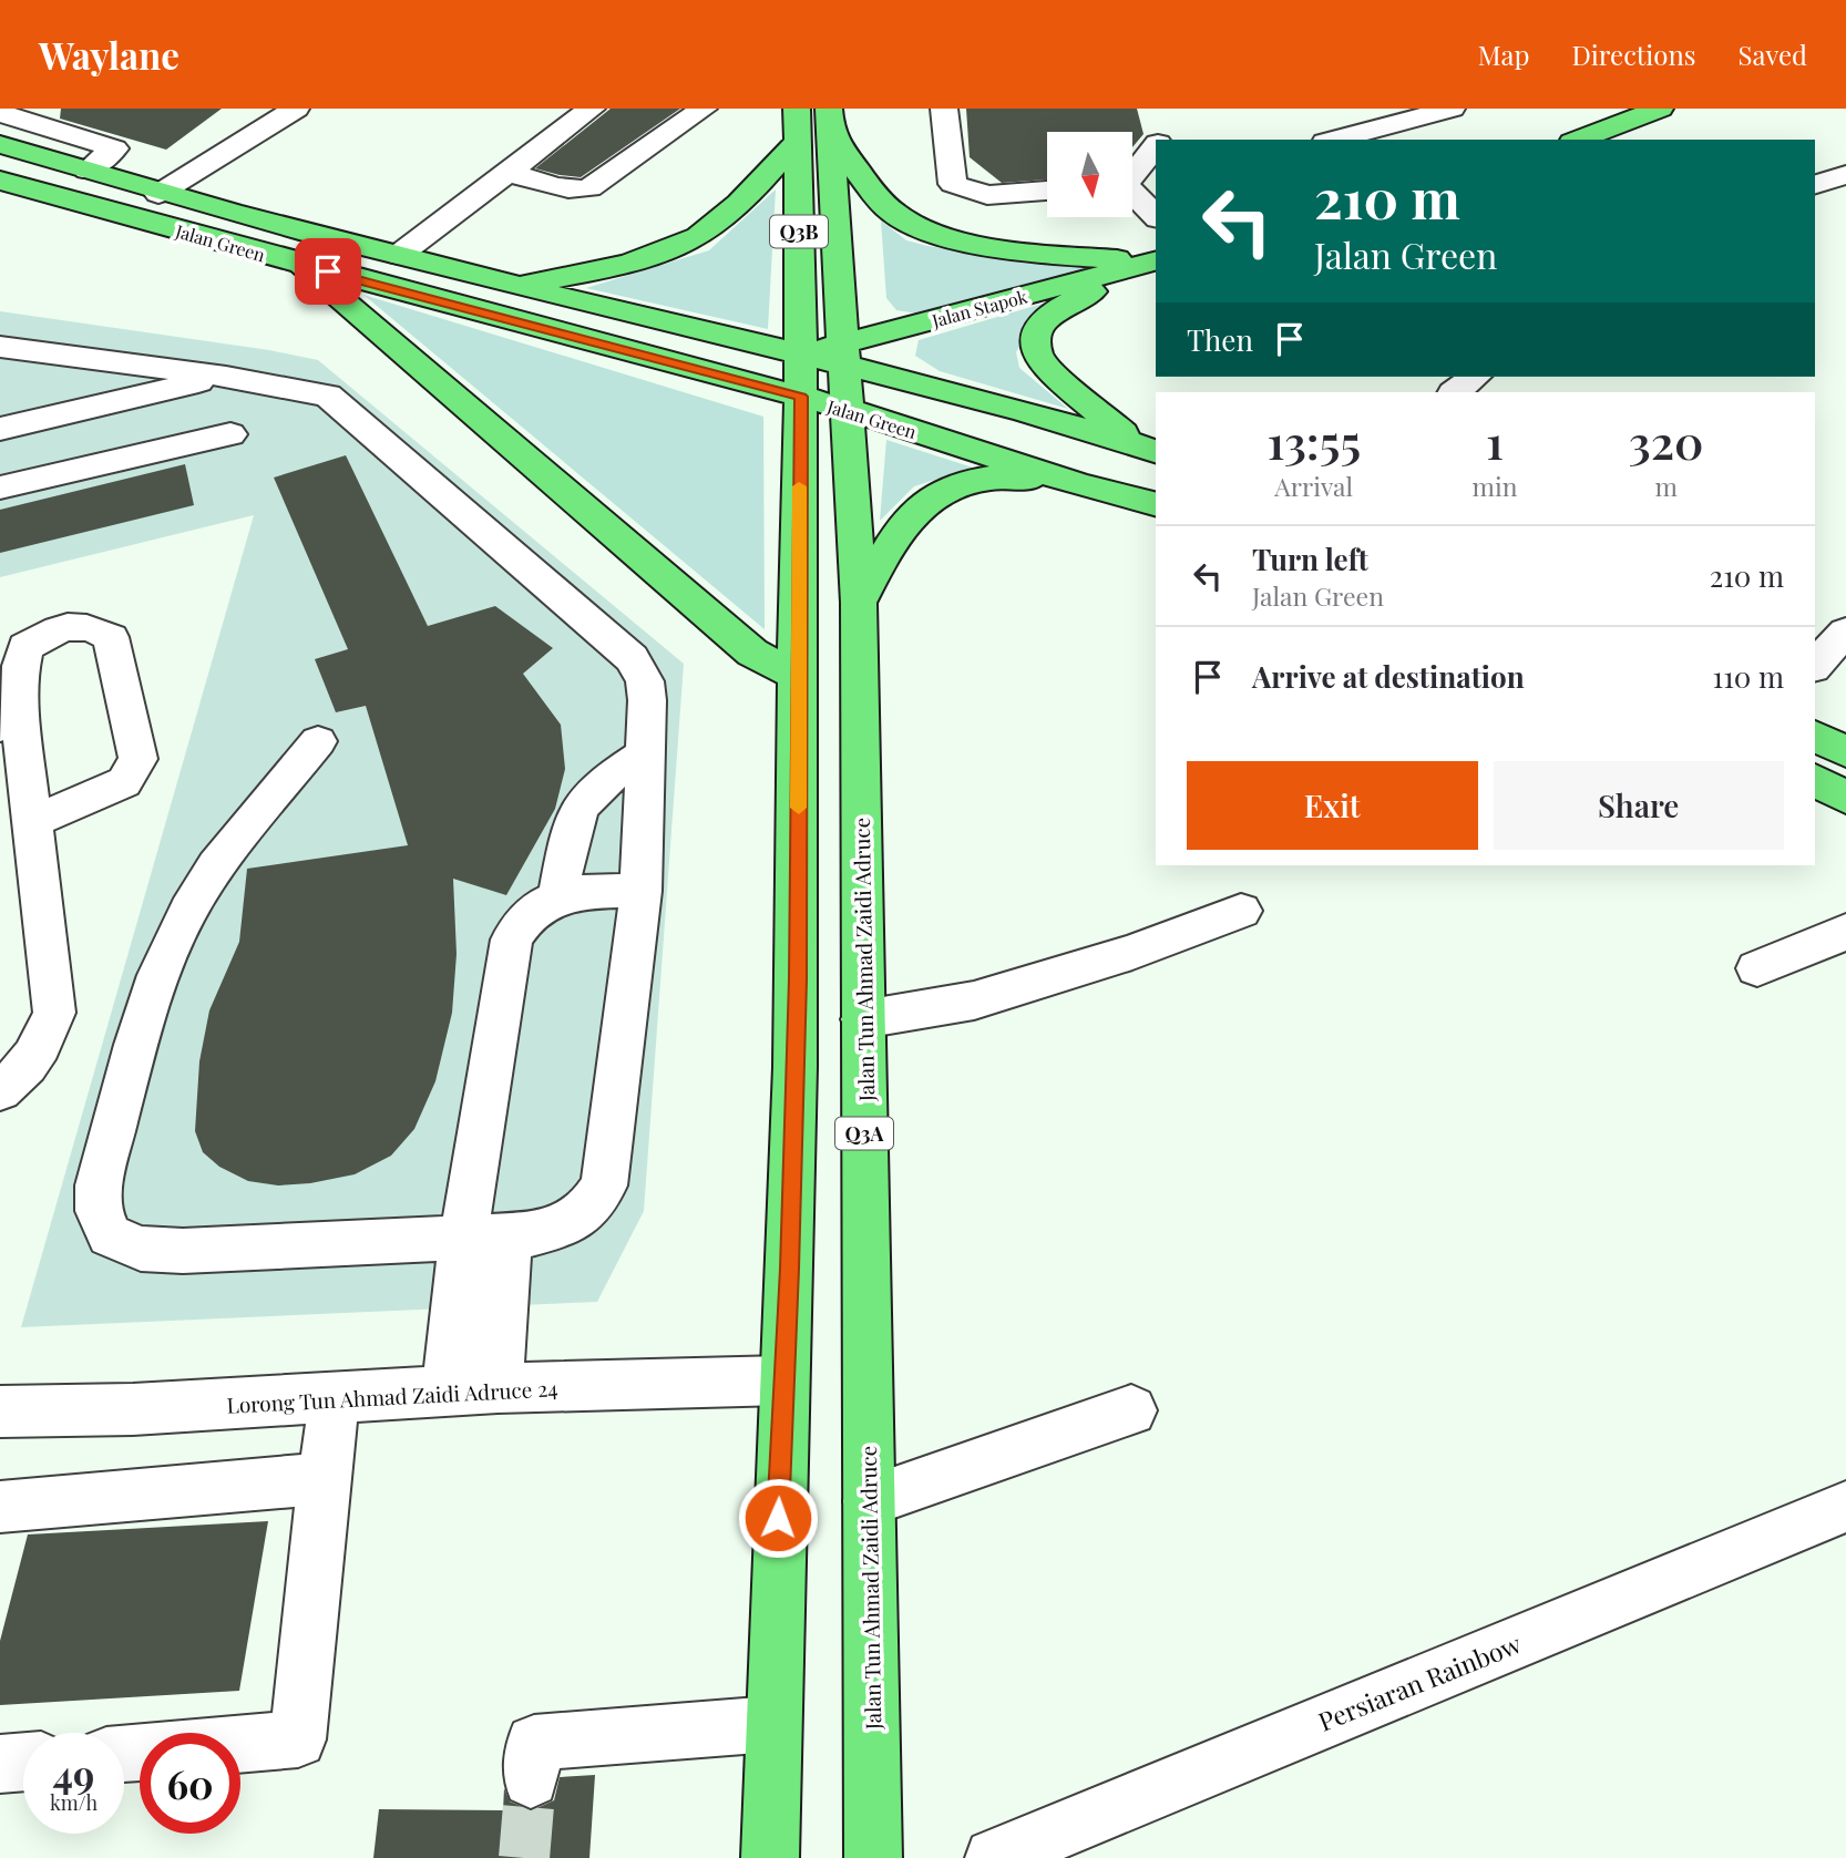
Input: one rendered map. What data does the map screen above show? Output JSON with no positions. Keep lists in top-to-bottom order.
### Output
{
  "streets": {
    "main road": [
      "Q3B",
      "Jalan Green",
      "Jalan Stapok",
      "Jalan Tun Ahmad Zaidi Adruce",
      "Q3A"
    ],
    "street": ["Lorong Tun Ahmad Zaidi Adruce 24", "Persiaran Rainbow"]
  },
  "crossings": [
    ["Q3B", "Jalan Green"],
    ["Q3B", "Lorong Tun Ahmad Zaidi Adruce 24"],
    ["Jalan Green", "Jalan Stapok"],
    ["Jalan Green", "Jalan Tun Ahmad Zaidi Adruce"],
    ["Jalan Stapok", "Jalan Tun Ahmad Zaidi Adruce"]
  ],
  "north": "bottom",
  "page": {
    "header": "Waylane",
    "nav": ["Map", "Directions", "Saved"],
    "turn": ["210 m", "Jalan Green"],
    "then": "Then",
    "eta": [
      "13:55",
      "Arrival",
      "1",
      "min",
      "320",
      "m"
    ],
    "list": [
      {
        "name": "Turn left",
        "note": "Jalan Green",
        "value": "210 m"
      },
      {
        "name": "Arrive at destination",
        "value": "110 m"
      }
    ],
    "buttons": ["Exit", "Share"],
    "speed": "49 km/h",
    "limit": "60"
  }
}
